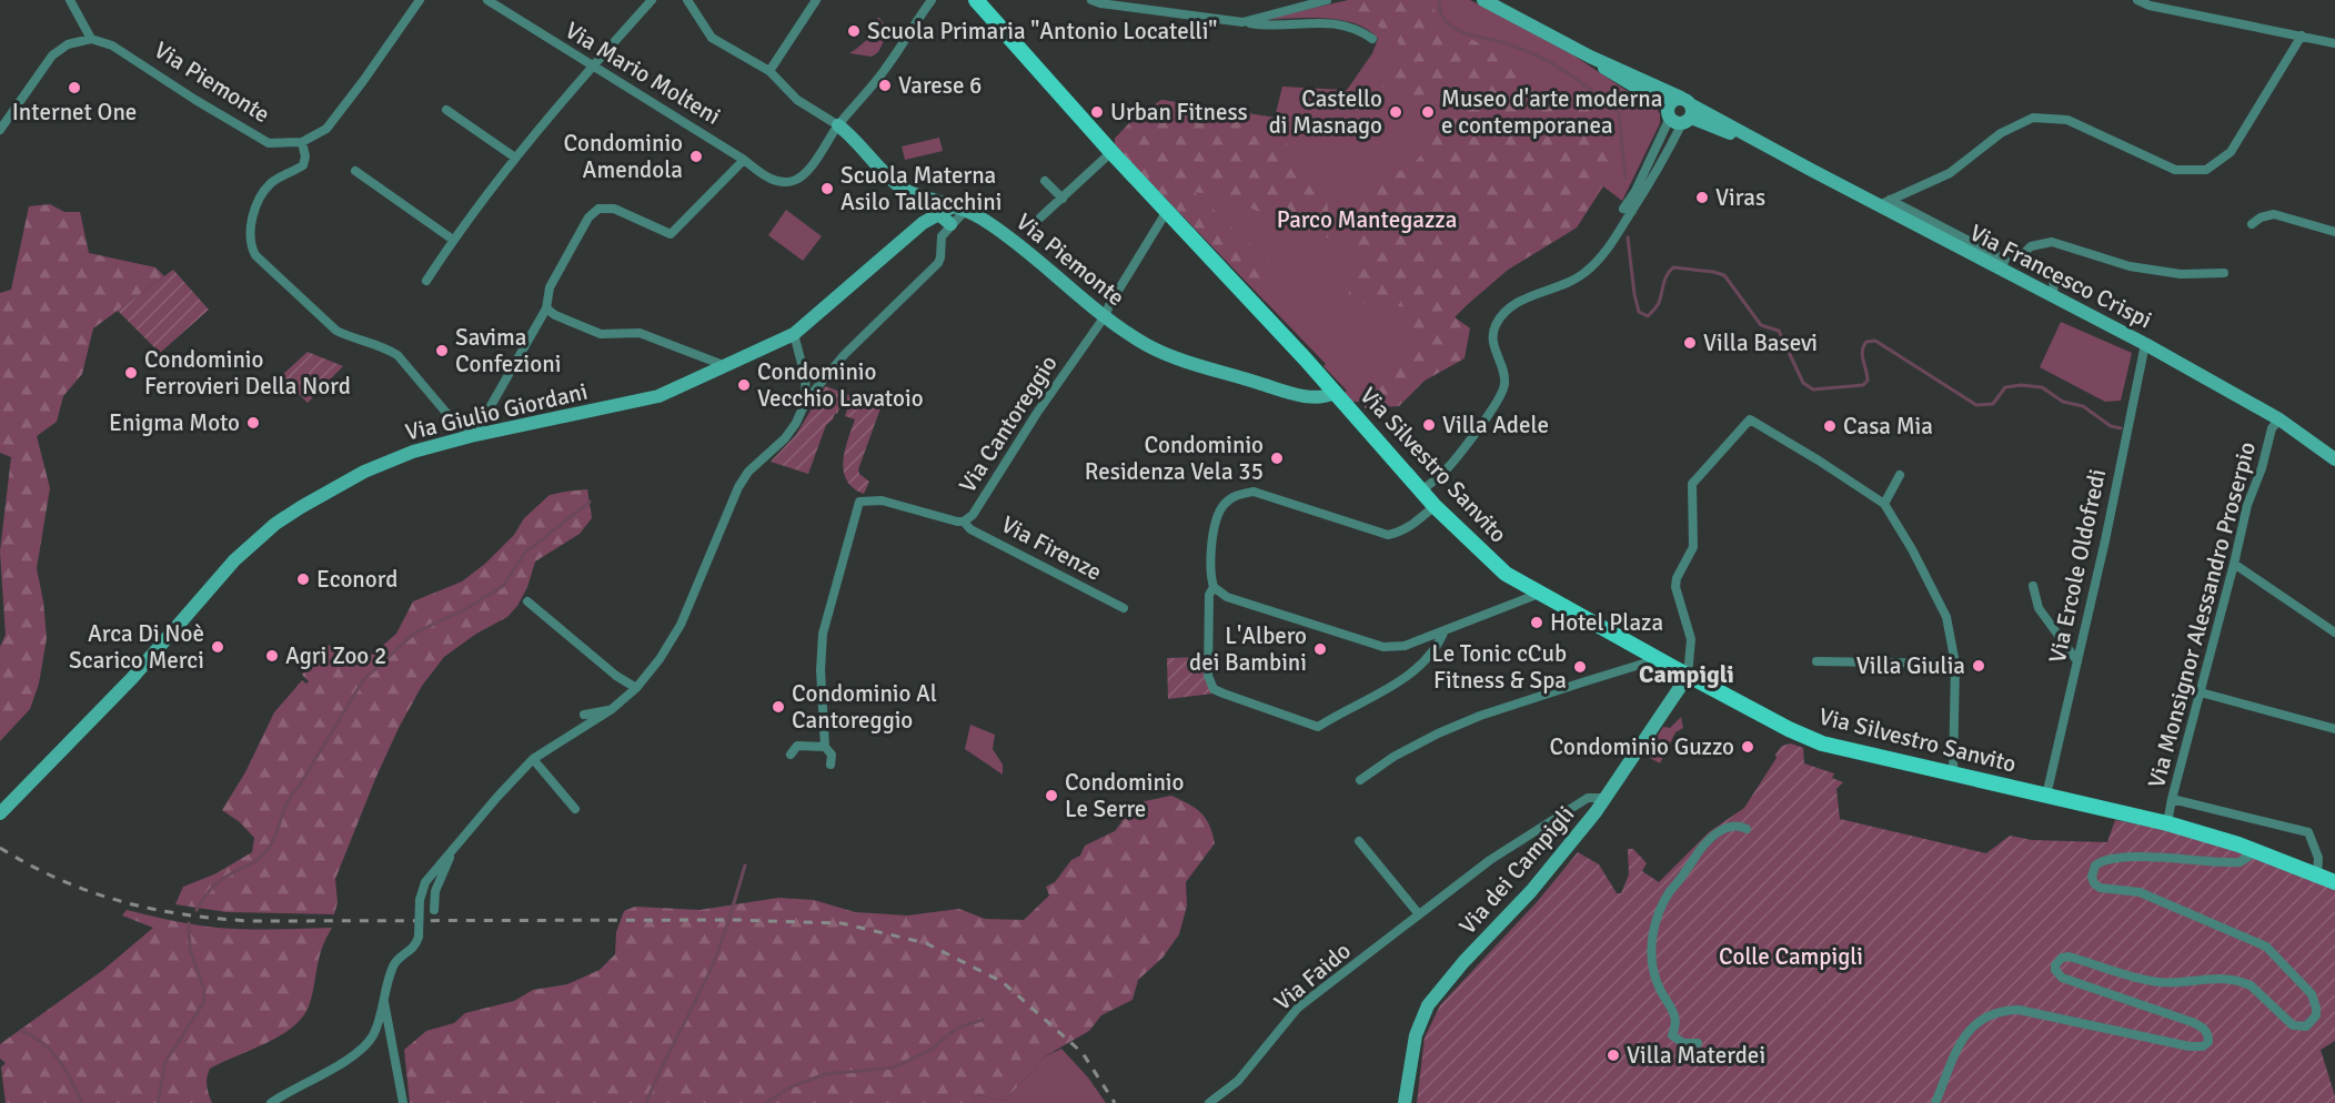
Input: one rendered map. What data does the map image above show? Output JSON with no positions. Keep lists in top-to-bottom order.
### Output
{
  "streets": {
    "main road": ["Via Silvestro Sanvito"],
    "street": [
      "Via Mario Molteni",
      "Via Piemonte",
      "Via Francesco Crispi",
      "Via Giulio Giordani",
      "Via Cantoreggio",
      "Via Firenze",
      "Via Ercole Oldofredi",
      "Via Monsignor Alessandro Proserpio",
      "Via dei Campigli",
      "Via Faido"
    ]
  },
  "crossings": [
    ["Via Mario Molteni", "Via Piemonte"],
    ["Via Piemonte", "Via Giulio Giordani"],
    ["Via Piemonte", "Via Cantoreggio"],
    ["Via Piemonte", "Via Silvestro Sanvito"],
    ["Via Francesco Crispi", "Via Ercole Oldofredi"],
    ["Via Francesco Crispi", "Via Monsignor Alessandro Proserpio"],
    ["Via Cantoreggio", "Via Silvestro Sanvito"],
    ["Via Cantoreggio", "Via Firenze"],
    ["Via Silvestro Sanvito", "Via Ercole Oldofredi"],
    ["Via Silvestro Sanvito", "Via Monsignor Alessandro Proserpio"],
    ["Via Silvestro Sanvito", "Via dei Campigli"],
    ["Via dei Campigli", "Via Faido"]
  ],
  "districts": ["Campigli"],
  "parks": ["Parco Mantegazza", "Colle Campigli"],
  "places": [
    "Scuola Primaria \"Antonio Locatelli\"",
    "Varese 6",
    "Internet One",
    "Urban Fitness",
    "Castello di Masnago",
    "Museo d'arte moderna e contemporanea",
    "Condominio Amendola",
    "Scuola Materna Asilo Tallacchini",
    "Viras",
    "Villa Basevi",
    "Savima Confezioni",
    "Condominio Ferrovieri Della Nord",
    "Condominio Vecchio Lavatoio",
    "Enigma Moto",
    "Villa Adele",
    "Casa Mia",
    "Condominio Residenza Vela 35",
    "Econord",
    "Hotel Plaza",
    "Arca Di Noè Scarico Merci",
    "L'Albero dei Bambini",
    "Agri Zoo 2",
    "Villa Giulia",
    "Le Tonic cCub Fitness & Spa",
    "Condominio Al Cantoreggio",
    "Condominio Guzzo",
    "Condominio Le Serre",
    "Villa Materdei"
  ]
}
